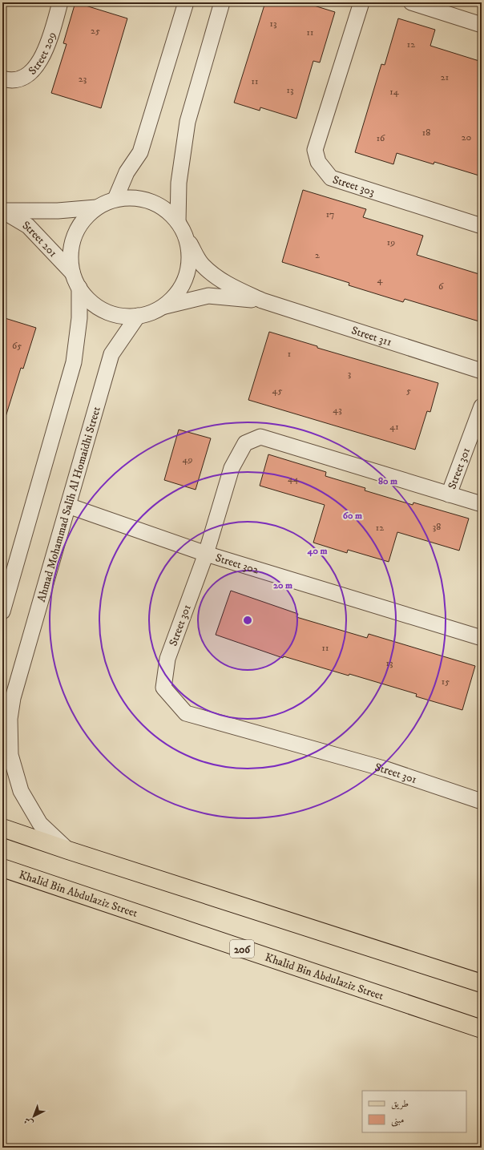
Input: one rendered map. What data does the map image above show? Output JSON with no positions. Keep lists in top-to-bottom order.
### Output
{
  "streets": {
    "main road": ["Khalid Bin Abdulaziz Street", "206"],
    "street": [
      "Street 209",
      "Street 303",
      "Street 201",
      "Street 311",
      "Street 301",
      "Ahmad Mohammad Salih Al Homaidhi Street",
      "Street 302"
    ]
  },
  "crossings": [
    ["Street 311", "Ahmad Mohammad Salih Al Homaidhi Street"],
    ["Street 301", "Street 302"],
    ["Ahmad Mohammad Salih Al Homaidhi Street", "Street 302"]
  ],
  "house_numbers": [
    "13",
    "25",
    "11",
    "12",
    "21",
    "23",
    "11",
    "13",
    "14",
    "18",
    "20",
    "16",
    "17",
    "19",
    "2",
    "4",
    "6",
    "65",
    "1",
    "3",
    "45",
    "5",
    "43",
    "41",
    "49",
    "44",
    "38",
    "12",
    "11",
    "13",
    "15"
  ],
  "legend": ["طريق", "مبنى"],
  "north": "bottom left",
  "rings": [
    "80 m",
    "60 m",
    "40 m",
    "20 m"
  ]
}
